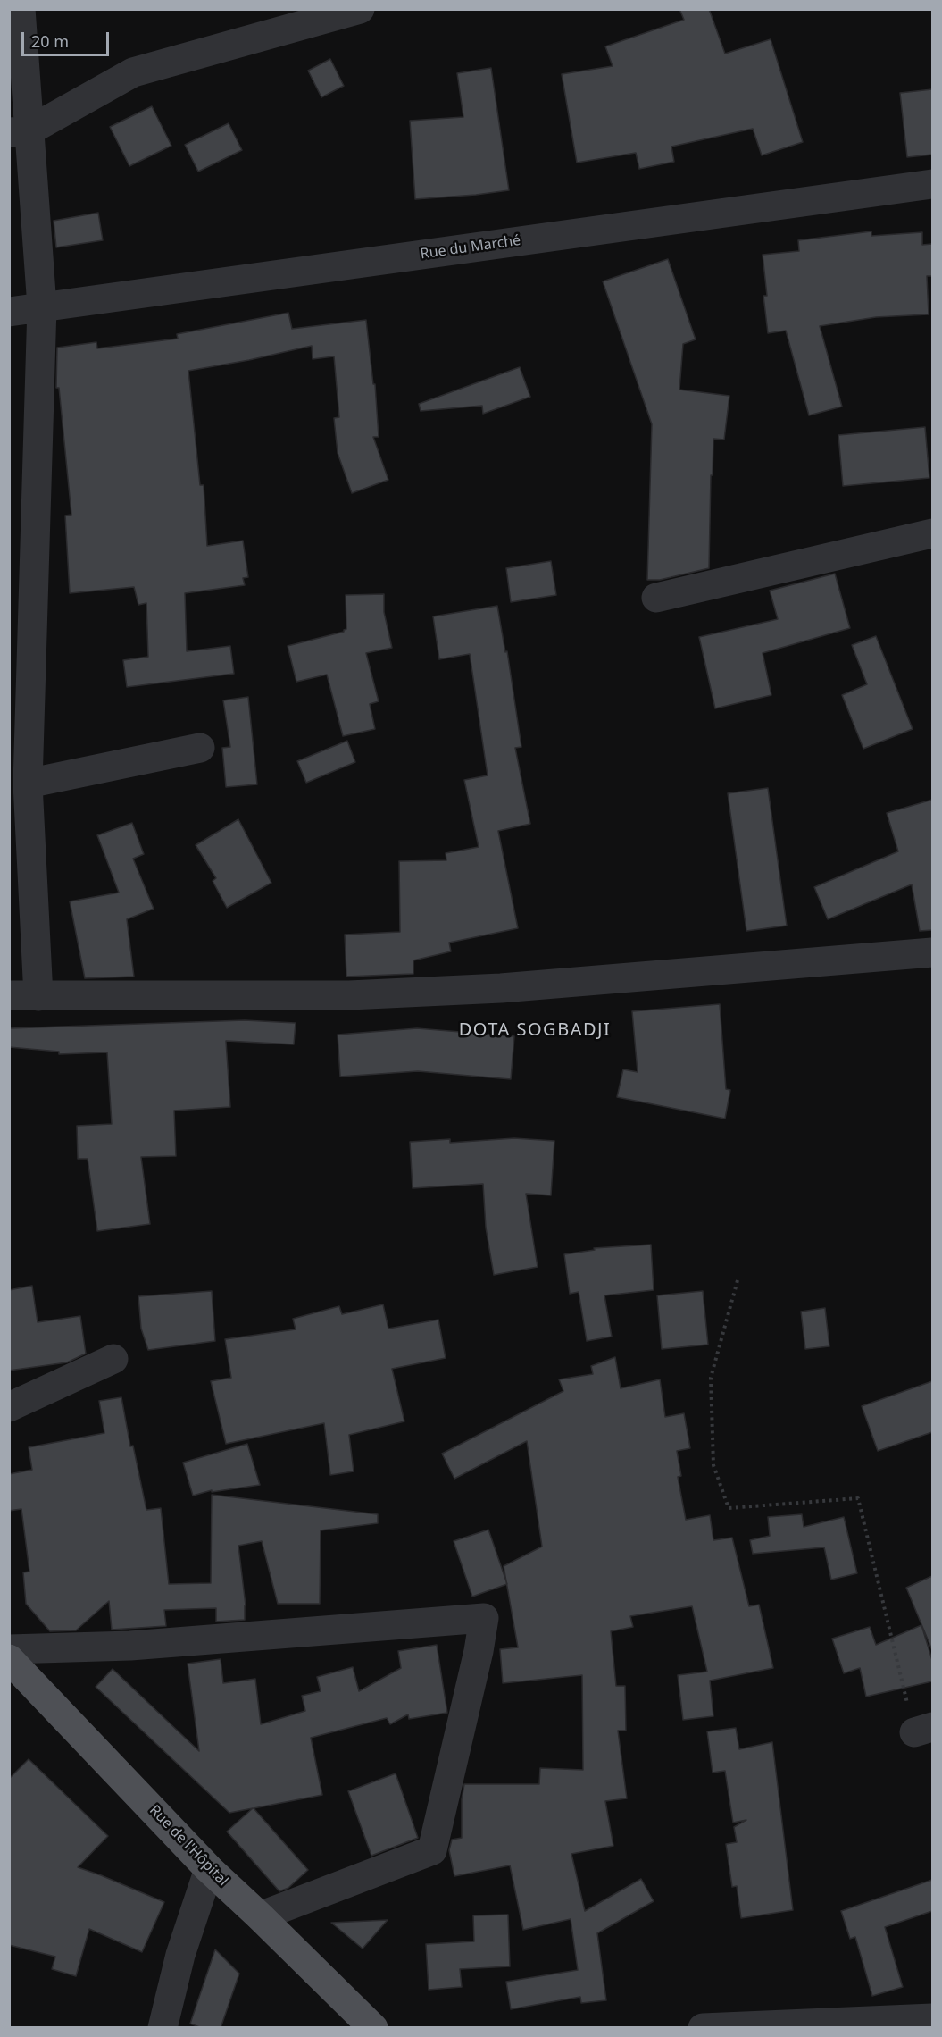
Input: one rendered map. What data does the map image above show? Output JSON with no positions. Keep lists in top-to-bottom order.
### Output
{
  "streets": {
    "main road": ["Rue de l'Hôpital"],
    "street": ["Rue du Marché"]
  },
  "districts": ["DOTA SOGBADJI"],
  "scale_bar": "20 m"
}
